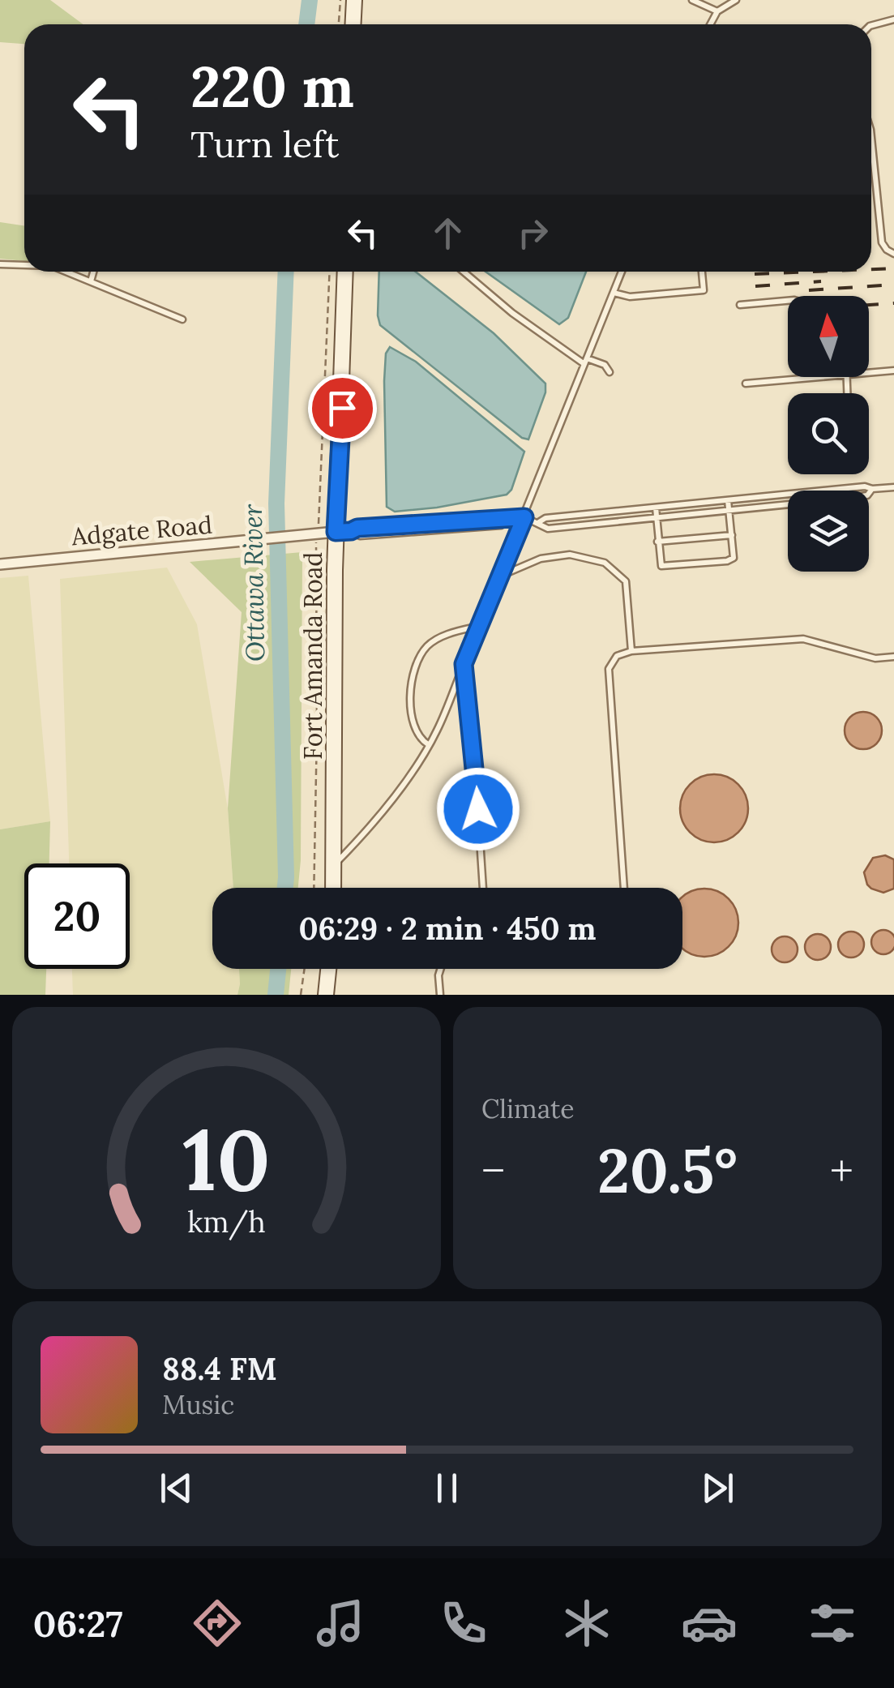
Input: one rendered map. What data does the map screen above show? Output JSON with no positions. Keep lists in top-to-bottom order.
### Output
{
  "streets": {
    "street": ["Adgate Road", "Fort Amanda Road"]
  },
  "crossings": [
    ["Adgate Road", "Fort Amanda Road"]
  ],
  "water": ["Ottawa River"],
  "north": "top",
  "page": {
    "turn": ["220 m", "Turn left"],
    "limit": "20",
    "trip": "06:29 · 2 min · 450 m",
    "tile": "Climate",
    "heat": ["−", "20.5°", "+"],
    "song": ["88.4 FM", "Music"],
    "tabs": "06:27",
    "gauge": ["10", "km/h"]
  }
}
